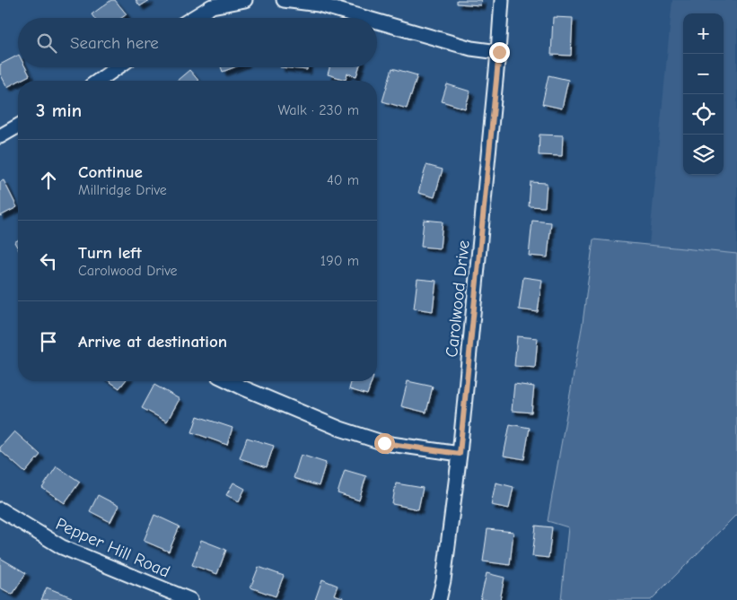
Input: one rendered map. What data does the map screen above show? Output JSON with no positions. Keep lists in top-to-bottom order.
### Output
{
  "streets": {
    "street": ["Carolwood Drive", "Pepper Hill Road"]
  },
  "page": {
    "map_buttons": ["+", "−"],
    "search": "Search here",
    "heading": ["3 min", "Walk · 230 m"],
    "list": [
      ["Continue", "Millridge Drive", "40 m"],
      ["Turn left", "Carolwood Drive", "190 m"],
      "Arrive at destination"
    ]
  }
}
